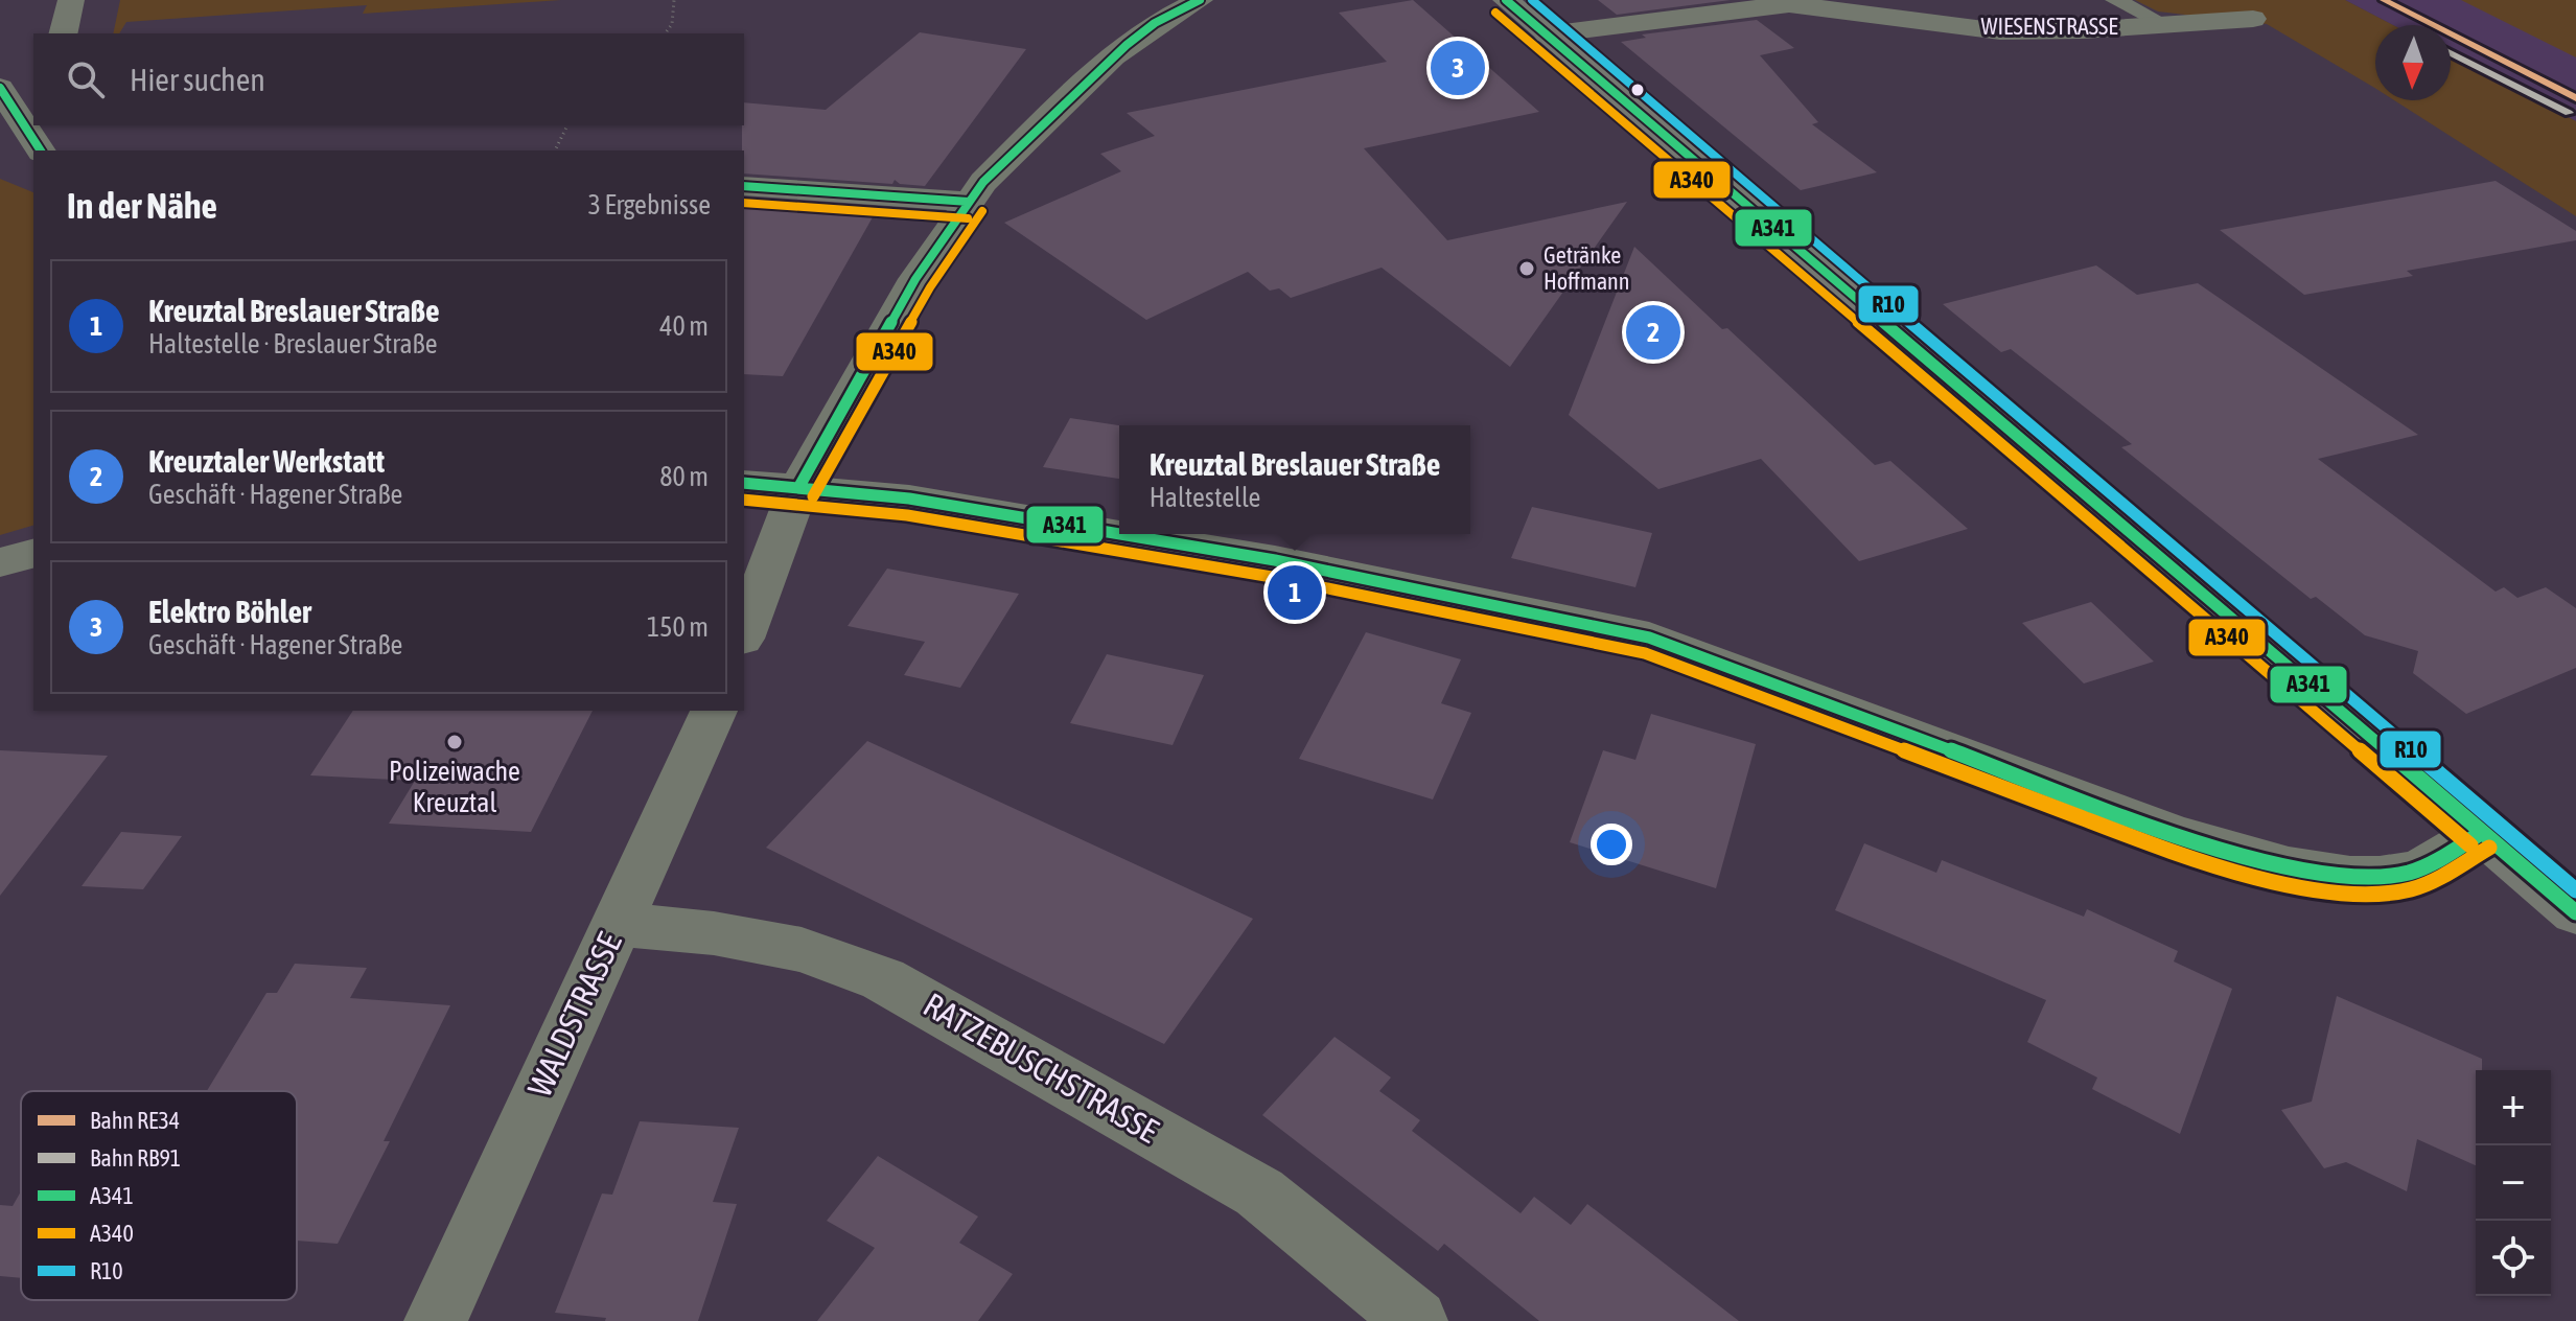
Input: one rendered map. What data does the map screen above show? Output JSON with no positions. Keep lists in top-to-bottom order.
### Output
{
  "streets": {
    "street": ["WIESENSTRASSE", "WALDSTRASSE", "RATZEBUSCHSTRASSE"]
  },
  "crossings": [
    ["WALDSTRASSE", "RATZEBUSCHSTRASSE"]
  ],
  "places": ["Getränke Hoffmann", "Polizeiwache Kreuztal"],
  "lines": [
    "rail line RE34",
    "transit line A341",
    "transit line R10",
    "transit line A340",
    "rail line RB91"
  ],
  "legend": [
    "Bahn RE34",
    "Bahn RB91",
    "A341",
    "A340",
    "R10"
  ],
  "north": "bottom",
  "page": {
    "search": "Hier suchen",
    "pins": ["3", "2", "1"],
    "heading": ["In der Nähe", "3 Ergebnisse"],
    "list": [
      {
        "mark": "1",
        "name": "Kreuztal Breslauer Straße",
        "note": "Haltestelle · Breslauer Straße",
        "value": "40 m"
      },
      {
        "mark": "2",
        "name": "Kreuztaler Werkstatt",
        "note": "Geschäft · Hagener Straße",
        "value": "80 m"
      },
      {
        "mark": "3",
        "name": "Elektro Böhler",
        "note": "Geschäft · Hagener Straße",
        "value": "150 m"
      }
    ],
    "popup": ["Kreuztal Breslauer Straße", "Haltestelle"],
    "map_buttons": ["+", "−"]
  }
}
